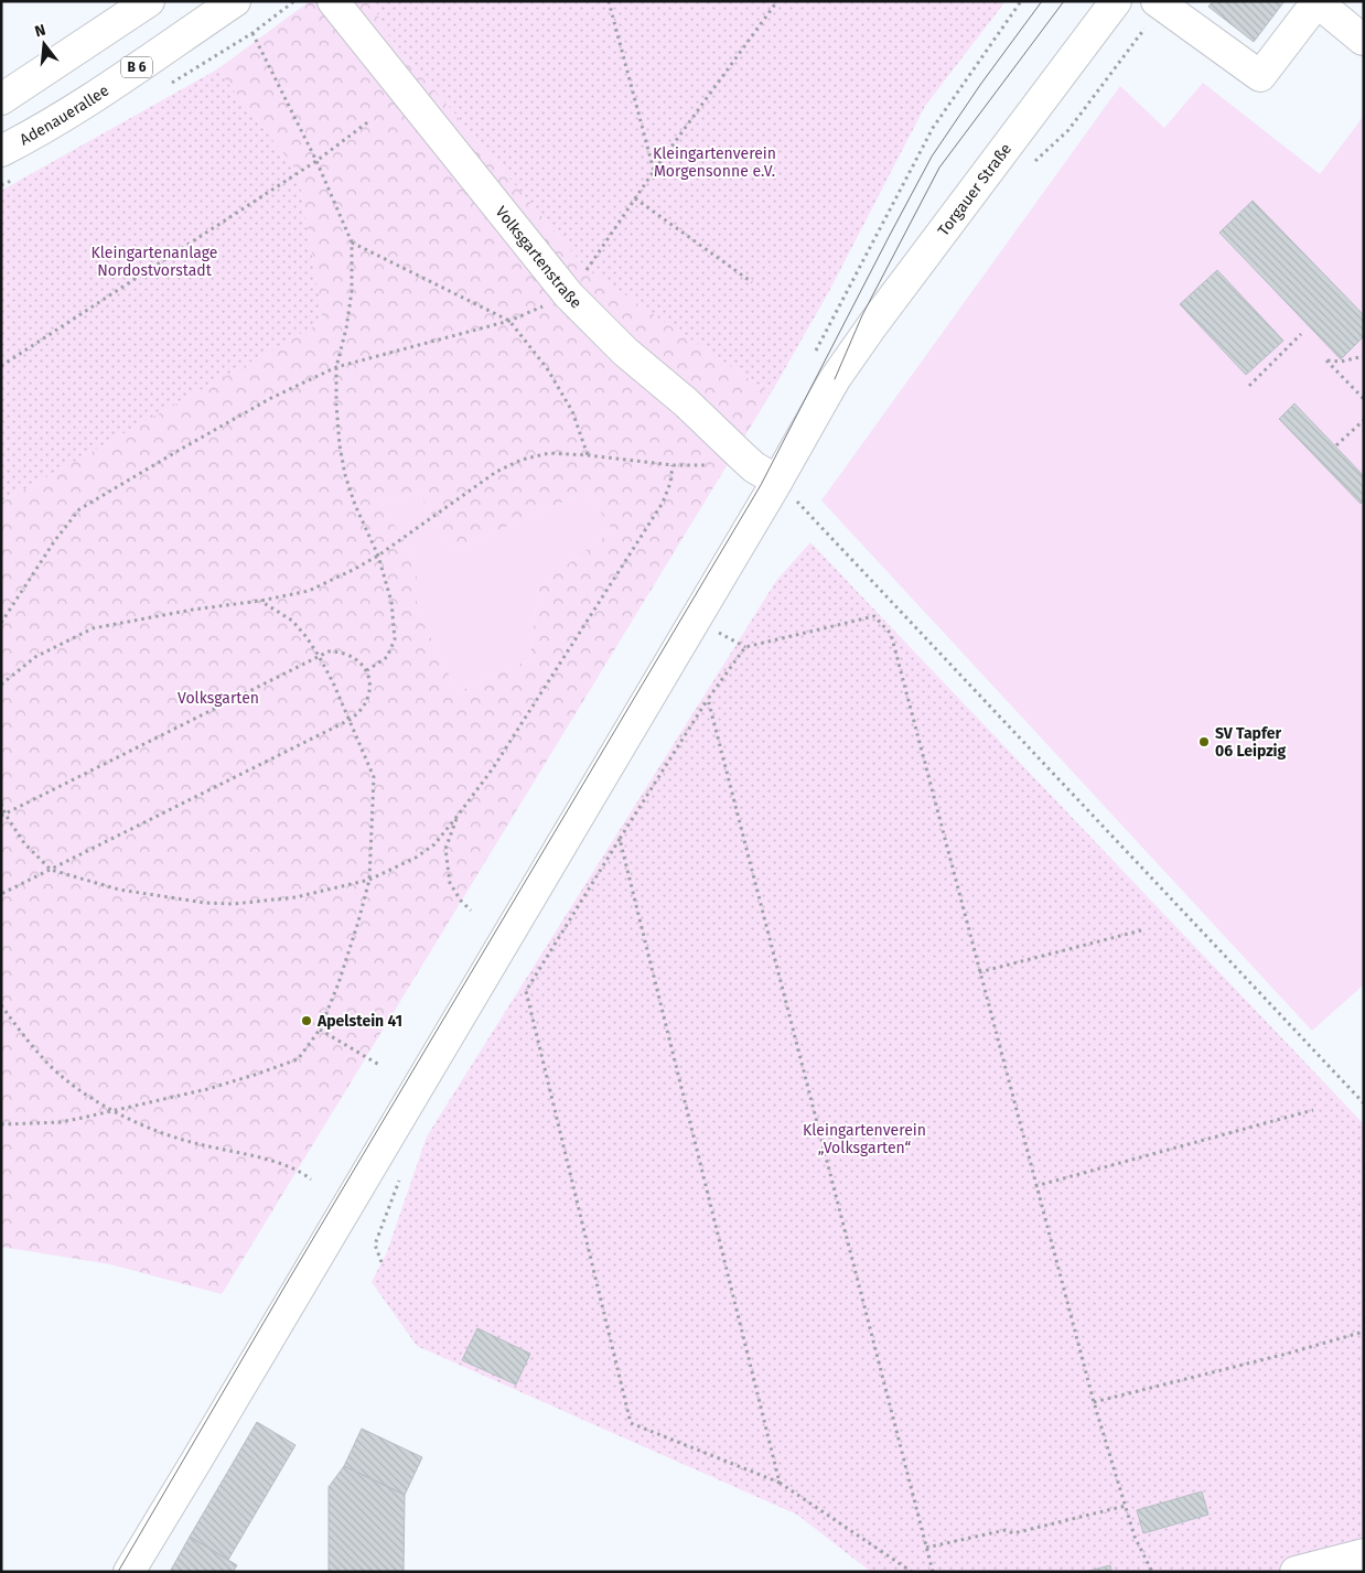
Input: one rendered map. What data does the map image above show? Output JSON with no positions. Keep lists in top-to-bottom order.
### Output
{
  "streets": {
    "main road": [
      "B 6",
      "Adenauerallee",
      "Torgauer Straße",
      "Volksgartenstraße"
    ]
  },
  "crossings": [
    ["Torgauer Straße", "Volksgartenstraße"]
  ],
  "parks": [
    "Kleingartenverein Morgensonne e.V.",
    "Kleingartenanlage Nordostvorstadt",
    "Volksgarten",
    "Kleingartenverein „Volksgarten“"
  ],
  "places": ["SV Tapfer 06 Leipzig", "Apelstein 41"],
  "north": "top"
}
